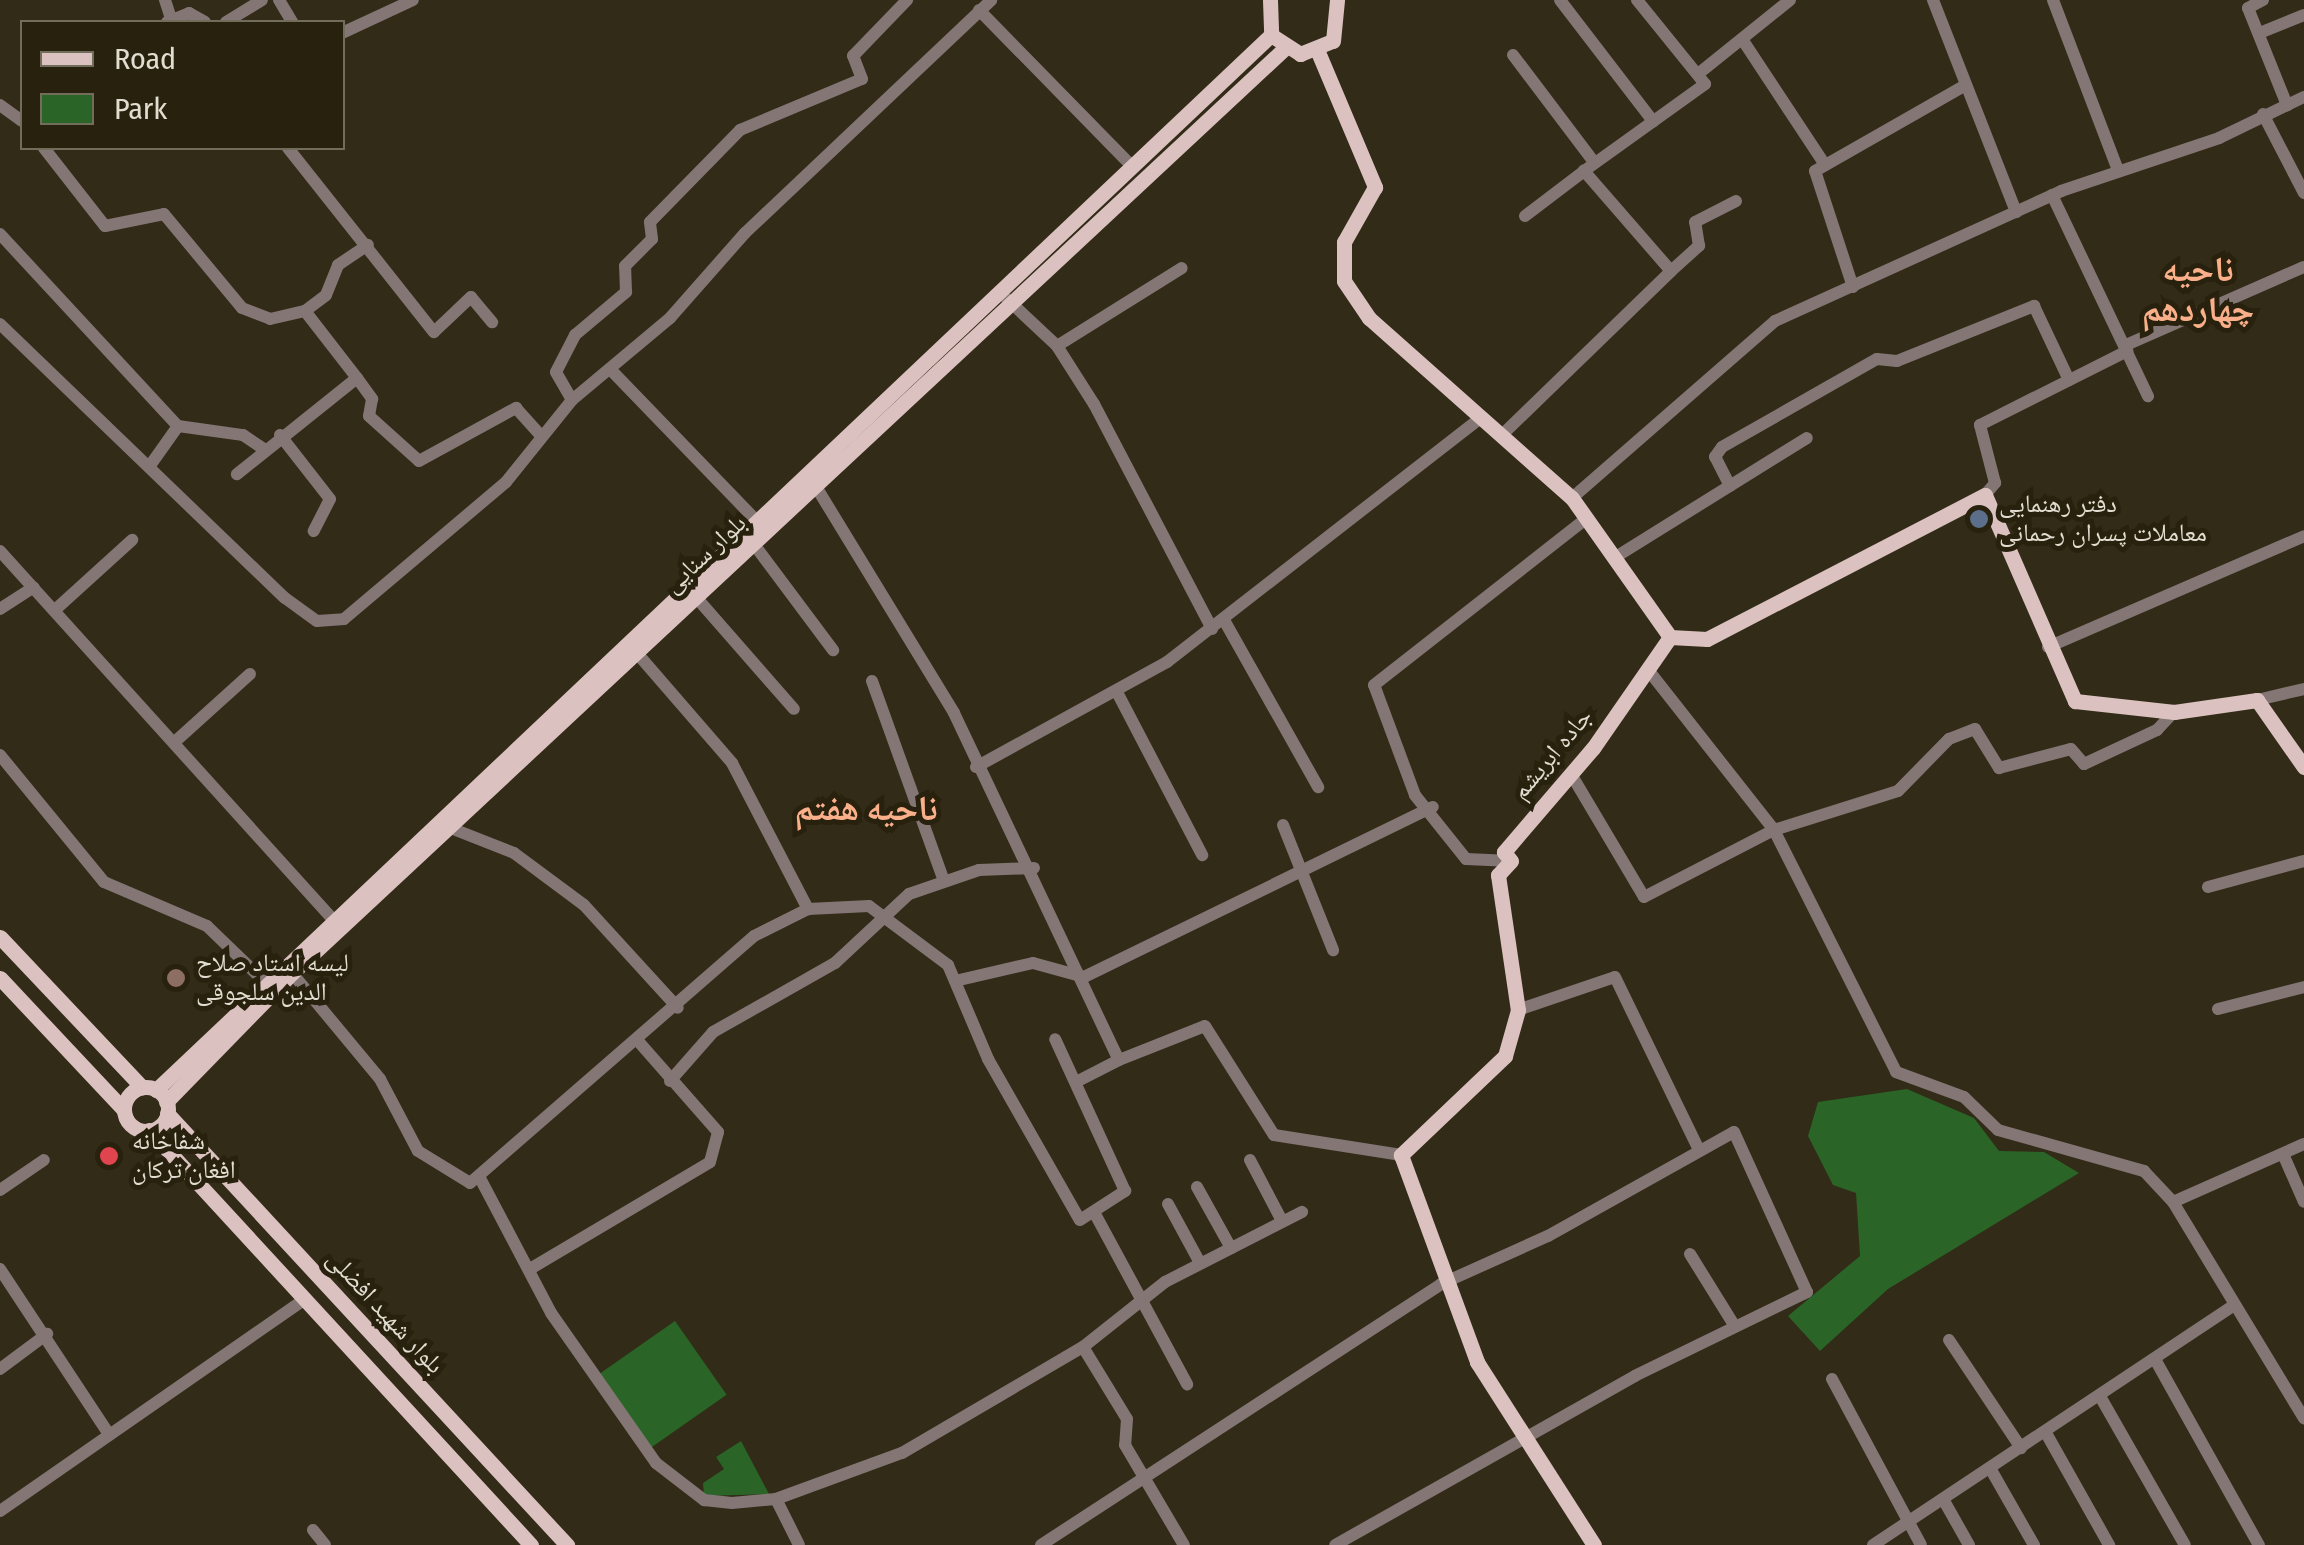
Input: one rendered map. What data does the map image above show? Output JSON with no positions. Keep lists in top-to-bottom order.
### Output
{
  "streets": {
    "main road": ["بلوار سنایی", "جاده ابریشم", "بلوار شهید افضلی"]
  },
  "crossings": [
    ["بلوار سنایی", "بلوار شهید افضلی"]
  ],
  "districts": ["ناحیه چهاردهم", "ناحیه هفتم"],
  "places": ["دفتر رهنمایی معاملات پسران رحمانی", "لیسه استاد صلاح الدین سلجوقی", "شفاخانه افغان ترکان"],
  "legend": ["Road", "Park"]
}
